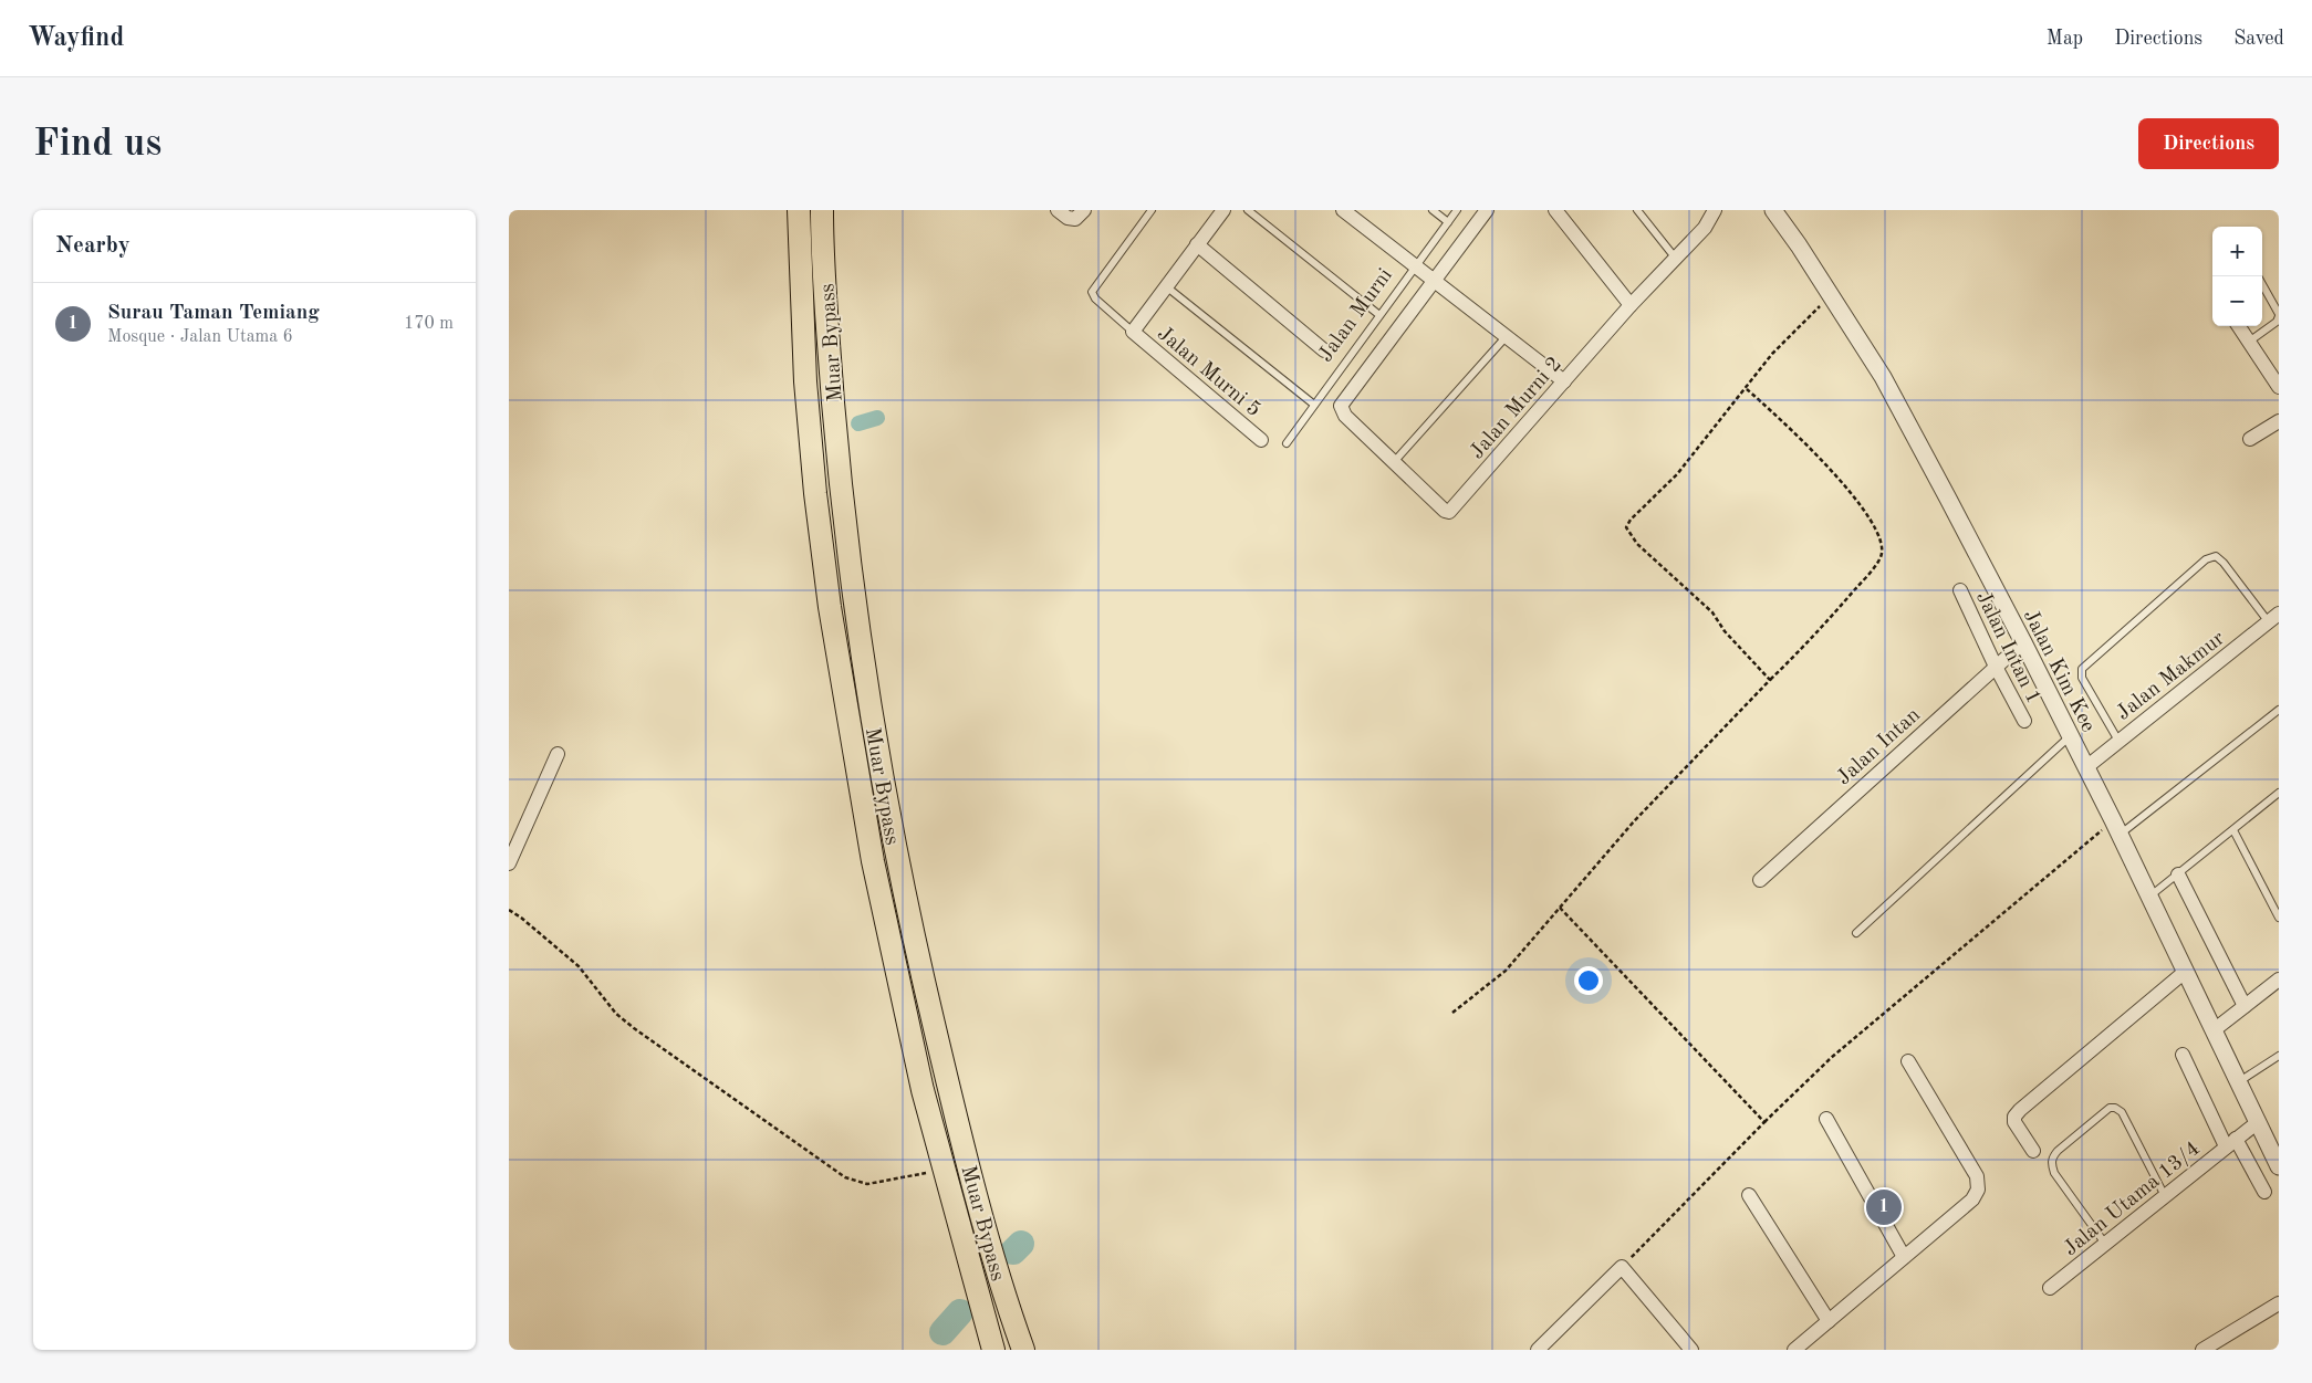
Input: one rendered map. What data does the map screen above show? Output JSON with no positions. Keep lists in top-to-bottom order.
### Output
{
  "streets": {
    "highway": ["Muar Bypass"],
    "street": [
      "Jalan Murni 5",
      "Jalan Murni 2",
      "Jalan Intan 1",
      "Jalan Kim Kee",
      "Jalan Makmur",
      "Jalan Intan",
      "Jalan Utama 13/4"
    ],
    "lane": ["Jalan Murni"]
  },
  "crossings": [
    ["Jalan Intan 1", "Jalan Intan"],
    ["Jalan Kim Kee", "Jalan Makmur"],
    ["Jalan Kim Kee", "Jalan Intan"],
    ["Jalan Kim Kee", "Jalan Utama 13/4"]
  ],
  "page": {
    "header": "Wayfind",
    "nav": ["Map", "Directions", "Saved"],
    "buttons": "Directions",
    "title": "Find us",
    "heading": "Nearby",
    "map_buttons": ["+", "−"],
    "list": [
      {
        "mark": "1",
        "name": "Surau Taman Temiang",
        "note": "Mosque · Jalan Utama 6",
        "value": "170 m"
      }
    ],
    "pins": "1"
  }
}
